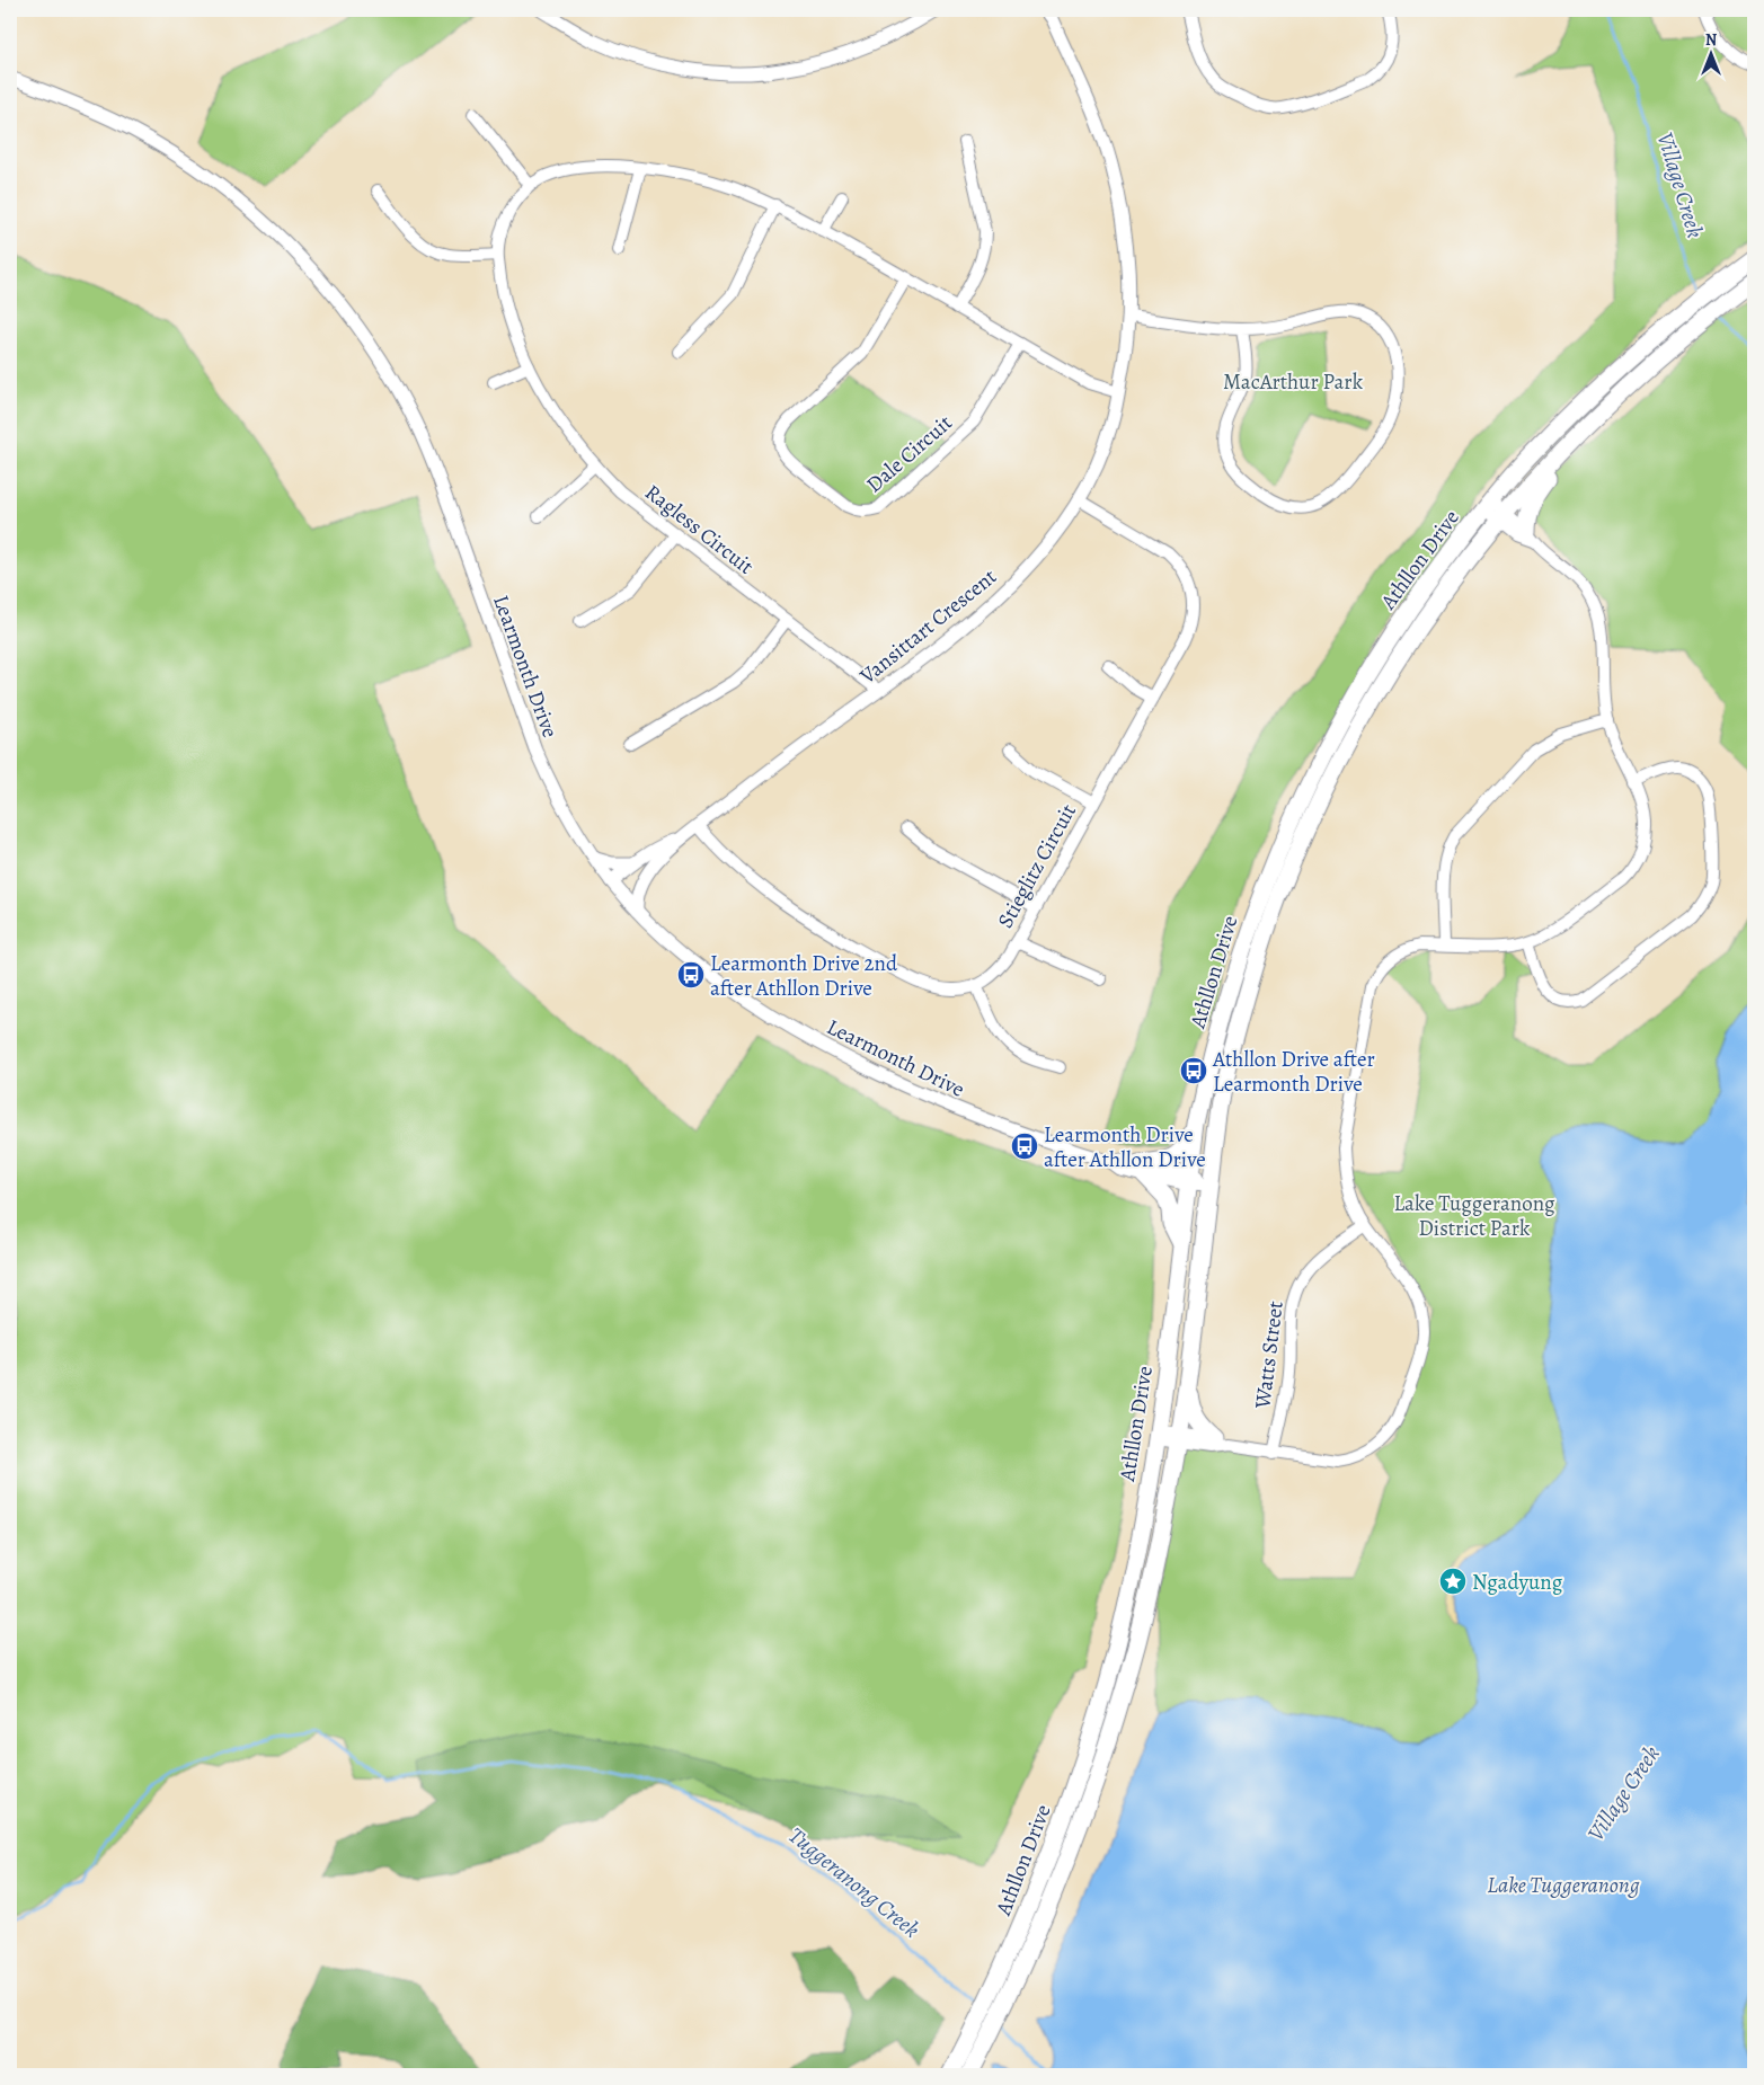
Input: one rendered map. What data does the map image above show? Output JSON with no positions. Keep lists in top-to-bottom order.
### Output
{
  "streets": {
    "main road": ["Athllon Drive"],
    "street": [
      "Dale Circuit",
      "Ragless Circuit",
      "Vansittart Crescent",
      "Learmonth Drive",
      "Stieglitz Circuit",
      "Watts Street"
    ]
  },
  "crossings": [
    ["Dale Circuit", "Ragless Circuit"],
    ["Ragless Circuit", "Vansittart Crescent"],
    ["Athllon Drive", "Learmonth Drive"],
    ["Vansittart Crescent", "Learmonth Drive"],
    ["Vansittart Crescent", "Stieglitz Circuit"]
  ],
  "water": ["Village Creek", "Tuggeranong Creek", "Lake Tuggeranong"],
  "parks": ["MacArthur Park", "Lake Tuggeranong District Park"],
  "places": {
    "bus stop": ["Learmonth Drive 2nd after Athllon Drive", "Athllon Drive after Learmonth Drive", "Learmonth Drive after Athllon Drive"],
    "place": ["Ngadyung"]
  },
  "north": "top"
}
